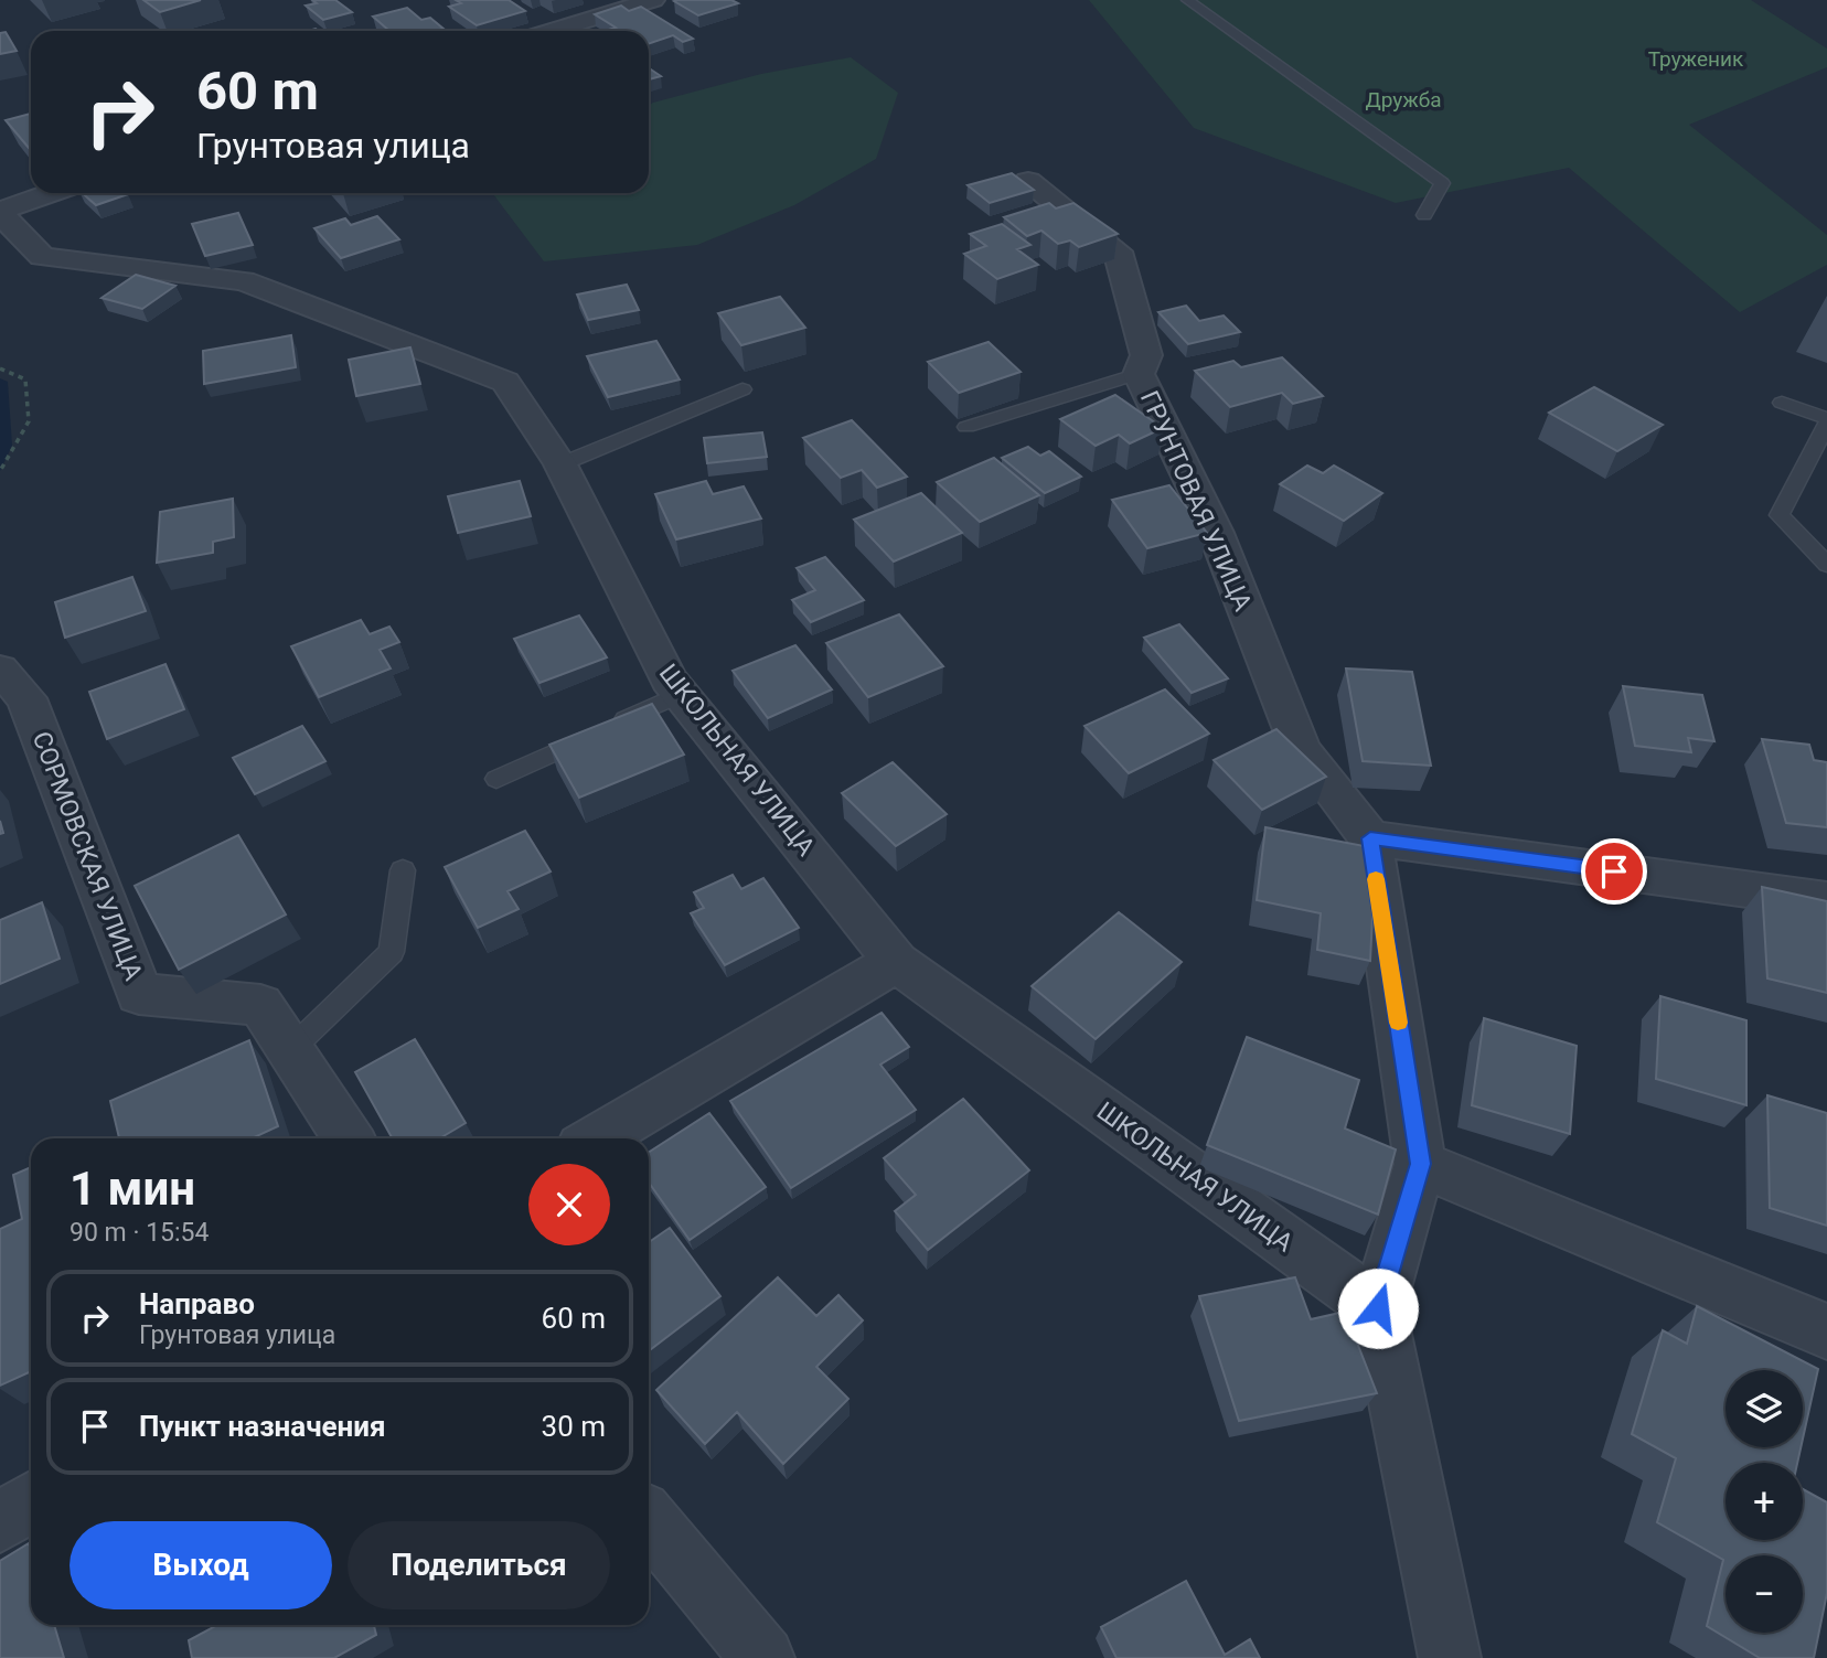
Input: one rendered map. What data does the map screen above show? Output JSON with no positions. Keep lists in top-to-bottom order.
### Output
{
  "streets": {
    "street": ["ГРУНТОВАЯ УЛИЦА", "ШКОЛЬНАЯ УЛИЦА", "СОРМОВСКАЯ УЛИЦА"]
  },
  "crossings": [
    ["ГРУНТОВАЯ УЛИЦА", "ШКОЛЬНАЯ УЛИЦА"]
  ],
  "parks": ["Труженик", "Дружба"],
  "page": {
    "turn": ["60 m", "Грунтовая улица"],
    "heading": ["1 мин", "90 m · 15:54"],
    "list": [
      {
        "name": "Направо",
        "note": "Грунтовая улица",
        "value": "60 m"
      },
      {
        "name": "Пункт назначения",
        "value": "30 m"
      }
    ],
    "map_buttons": ["+", "−"],
    "buttons": ["Выход", "Поделиться"]
  }
}
